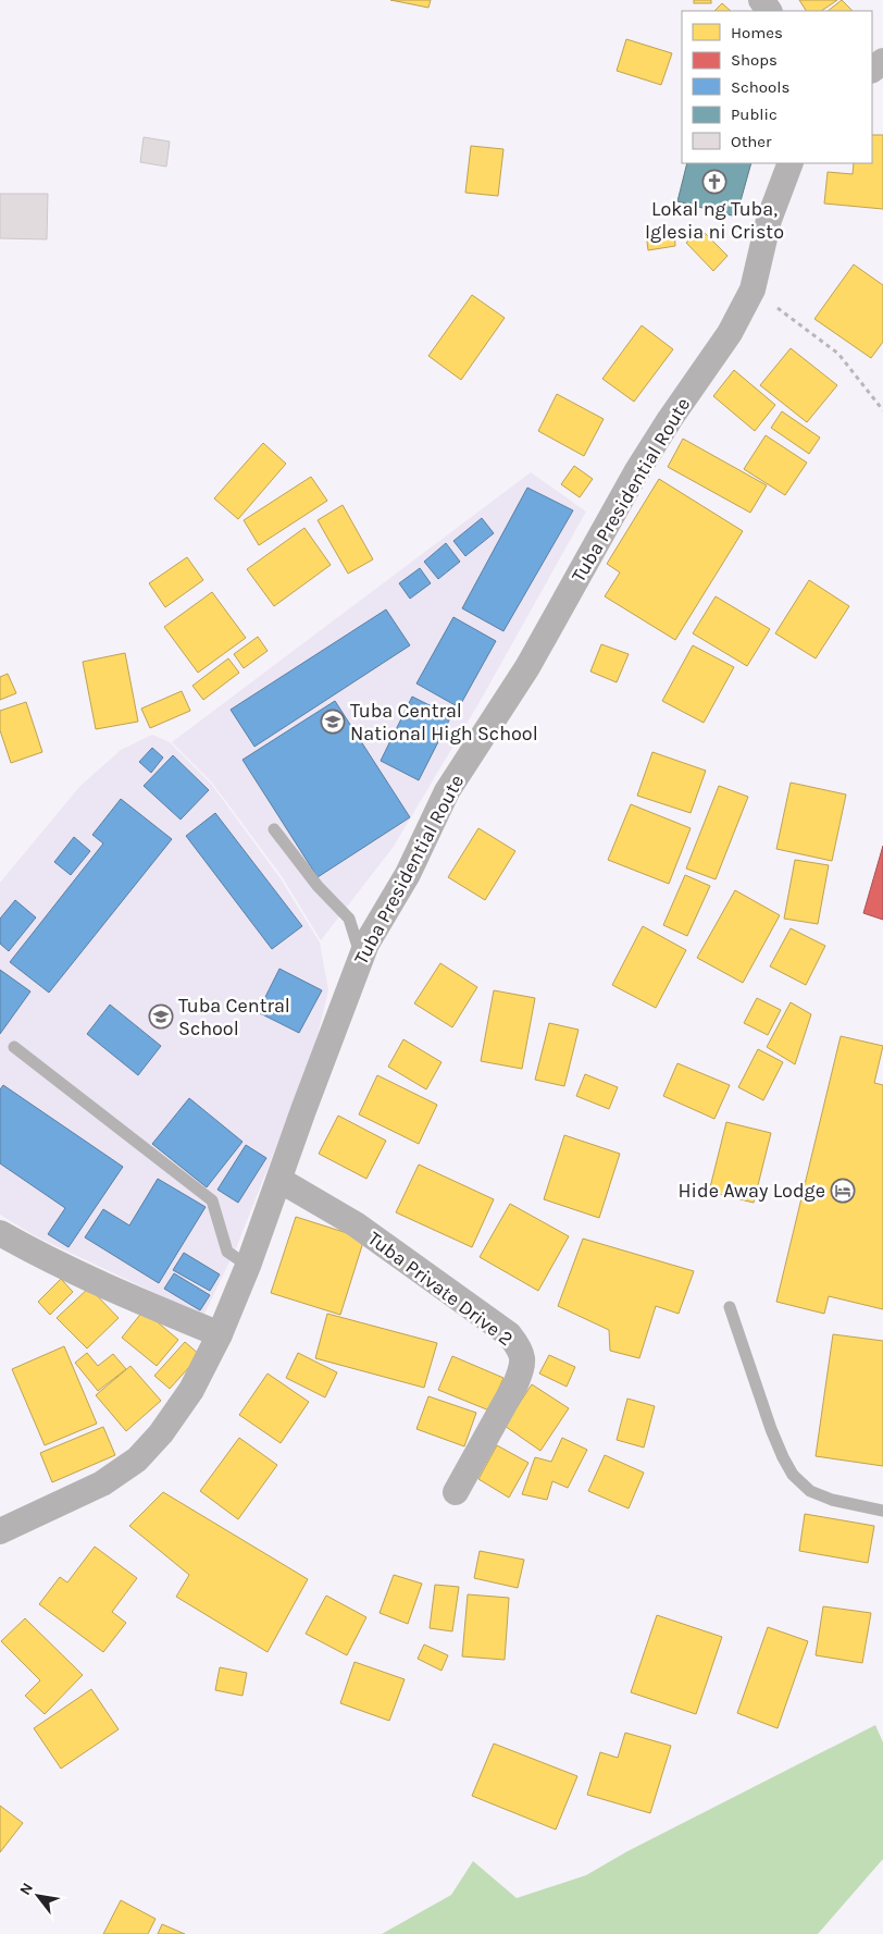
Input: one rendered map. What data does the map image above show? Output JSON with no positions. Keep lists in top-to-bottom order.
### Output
{
  "streets": {
    "street": ["Tuba Presidential Route", "Tuba Private Drive 2"]
  },
  "crossings": [
    ["Tuba Presidential Route", "Tuba Private Drive 2"]
  ],
  "places": {
    "church": ["Lokal ng Tuba, Iglesia ni Cristo"],
    "school or university": ["Tuba Central National High School", "Tuba Central School"],
    "hotel": ["Hide Away Lodge"]
  },
  "legend": [
    "Homes",
    "Shops",
    "Schools",
    "Public",
    "Other"
  ],
  "north": "top left"
}
